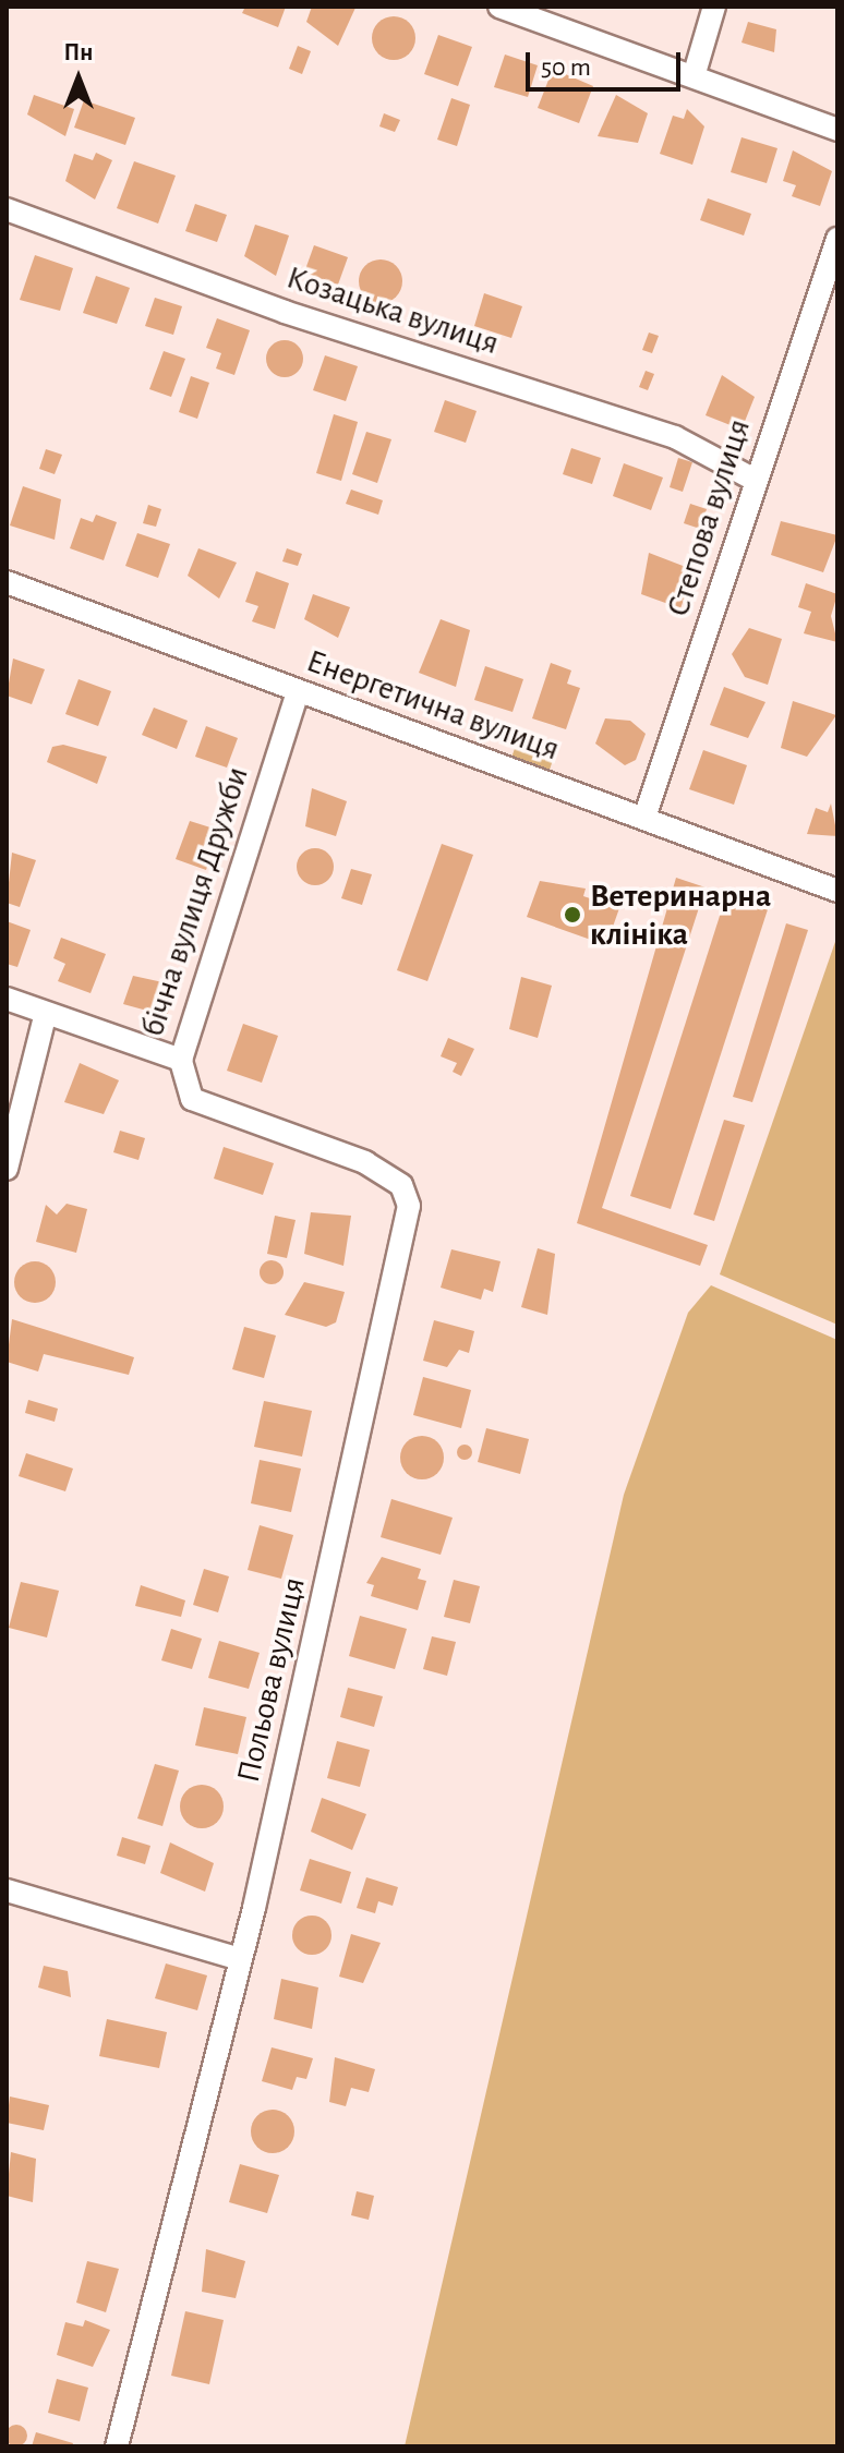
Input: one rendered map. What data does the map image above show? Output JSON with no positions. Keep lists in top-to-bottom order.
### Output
{
  "streets": {
    "street": [
      "Козацька вулиця",
      "Степова вулиця",
      "Енергетична вулиця",
      "бічна вулиця Дружби",
      "Польова вулиця"
    ]
  },
  "crossings": [
    ["Козацька вулиця", "Степова вулиця"],
    ["Степова вулиця", "Енергетична вулиця"],
    ["Енергетична вулиця", "бічна вулиця Дружби"],
    ["бічна вулиця Дружби", "Польова вулиця"]
  ],
  "places": ["Ветеринарна клініка"],
  "scale_bar": "50 m",
  "north": "top"
}
